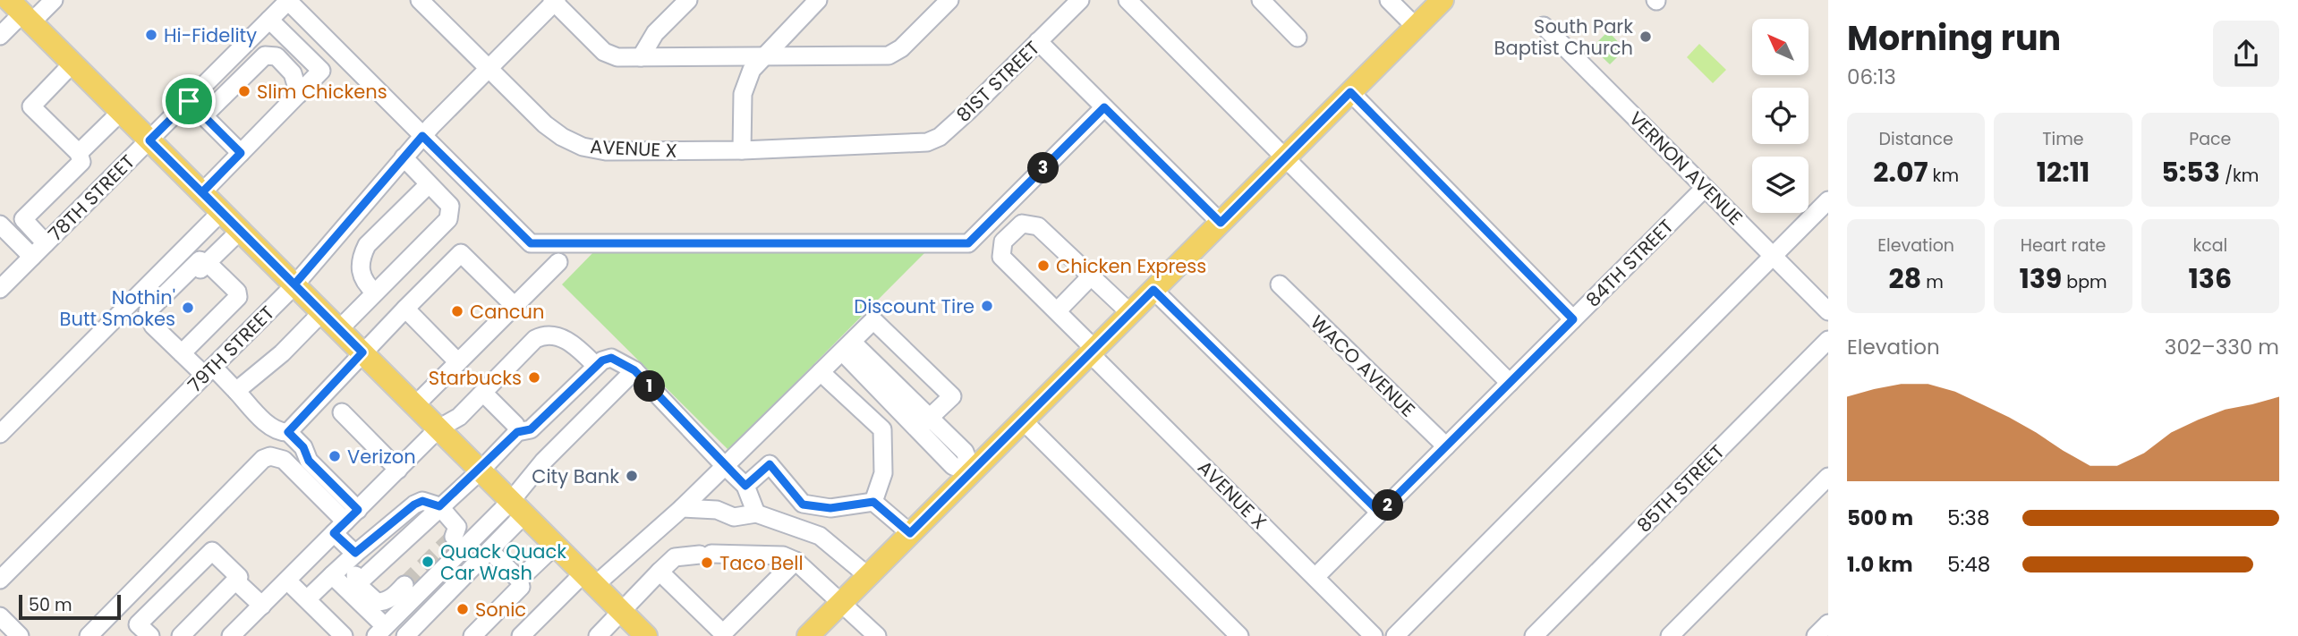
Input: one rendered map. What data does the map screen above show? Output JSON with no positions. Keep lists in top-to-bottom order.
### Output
{
  "streets": {
    "street": [
      "81ST STREET",
      "AVENUE X",
      "VERNON AVENUE",
      "78TH STREET",
      "84TH STREET",
      "79TH STREET",
      "WACO AVENUE",
      "85TH STREET"
    ]
  },
  "crossings": [
    ["81ST STREET", "AVENUE X"],
    ["AVENUE X", "84TH STREET"],
    ["AVENUE X", "79TH STREET"],
    ["VERNON AVENUE", "84TH STREET"],
    ["84TH STREET", "WACO AVENUE"]
  ],
  "places": [
    "Hi-Fidelity",
    "South Park Baptist Church",
    "Slim Chickens",
    "Chicken Express",
    "Discount Tire",
    "Nothin' Butt Smokes",
    "Cancun",
    "Starbucks",
    "Verizon",
    "City Bank",
    "Quack Quack Car Wash",
    "Taco Bell",
    "Sonic"
  ],
  "scale_bar": "50 m",
  "north": "top left",
  "page": {
    "heading": ["Morning run", "06:13"],
    "stats": [
      ["Distance", "2.07 km"],
      ["Time", "12:11"],
      ["Pace", "5:53 /km"],
      ["Elevation", "28 m"],
      ["Heart rate", "139 bpm"],
      ["kcal", "136"]
    ],
    "pins": ["3", "1", "2"],
    "chart": ["Elevation", "302–330 m"],
    "list": [
      {
        "name": "500 m",
        "note": "5:38"
      },
      {
        "name": "1.0 km",
        "note": "5:48"
      }
    ],
    "scale": "50 m"
  }
}
